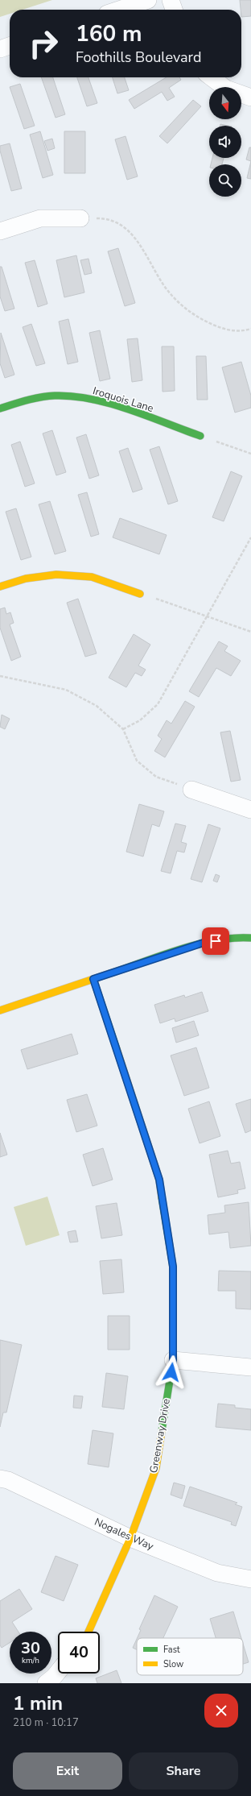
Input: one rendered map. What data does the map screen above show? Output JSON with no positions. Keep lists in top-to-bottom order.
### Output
{
  "streets": {
    "street": ["Iroquois Lane", "Greenway Drive", "Nogales Way"]
  },
  "crossings": [
    ["Greenway Drive", "Nogales Way"]
  ],
  "legend": ["Fast", "Slow"],
  "north": "bottom",
  "page": {
    "turn": ["160 m", "Foothills Boulevard"],
    "speed": "30 km/h",
    "limit": "40",
    "heading": ["1 min", "210 m · 10:17"],
    "buttons": ["Exit", "Share"]
  }
}
